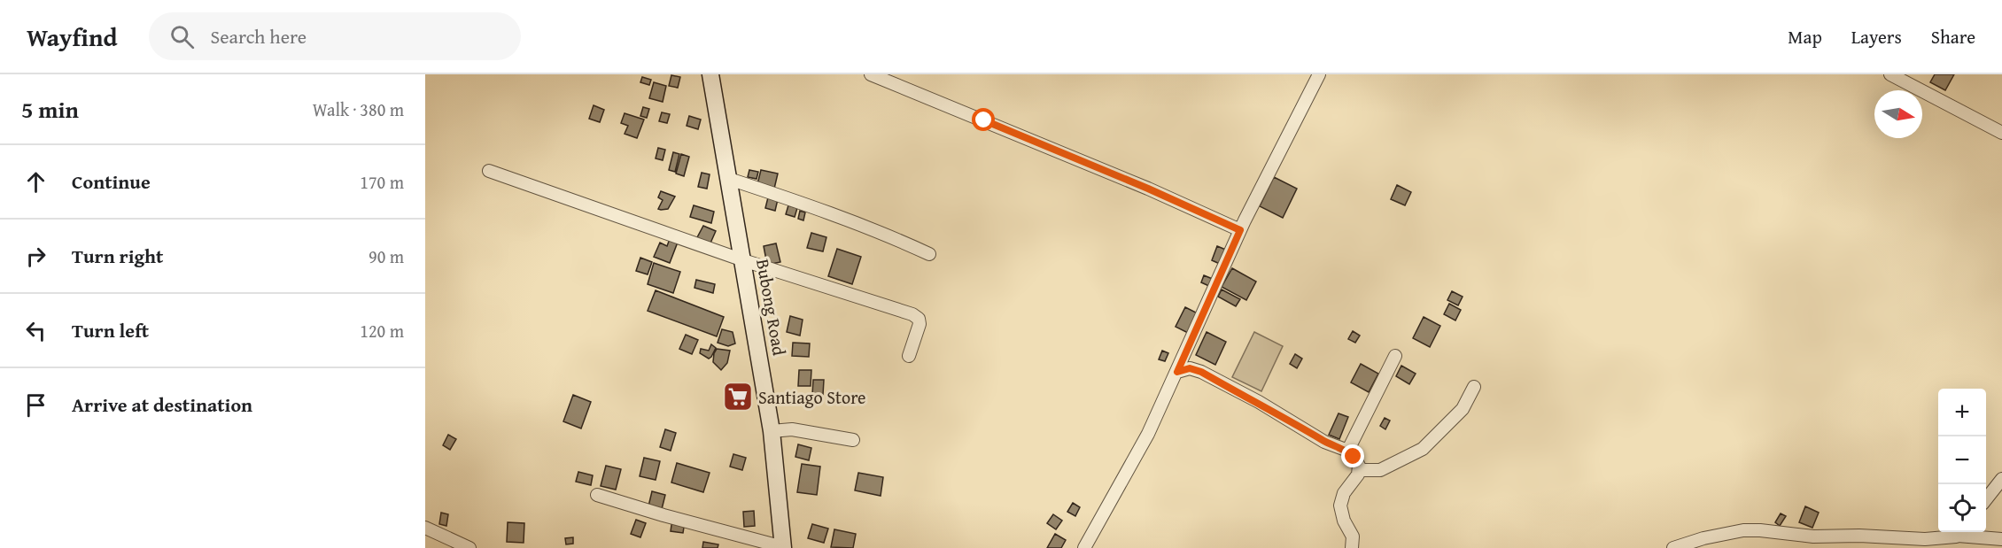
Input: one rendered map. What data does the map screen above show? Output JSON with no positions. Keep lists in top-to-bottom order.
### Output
{
  "streets": {
    "main road": ["Bubong Road"]
  },
  "places": {
    "supermarket": ["Santiago Store"]
  },
  "north": "right",
  "page": {
    "header": "Wayfind",
    "search": "Search here",
    "nav": ["Map", "Layers", "Share"],
    "heading": ["5 min", "Walk · 380 m"],
    "list": [
      ["Continue", "170 m"],
      ["Turn right", "90 m"],
      ["Turn left", "120 m"],
      "Arrive at destination"
    ],
    "map_buttons": ["+", "−"]
  }
}
